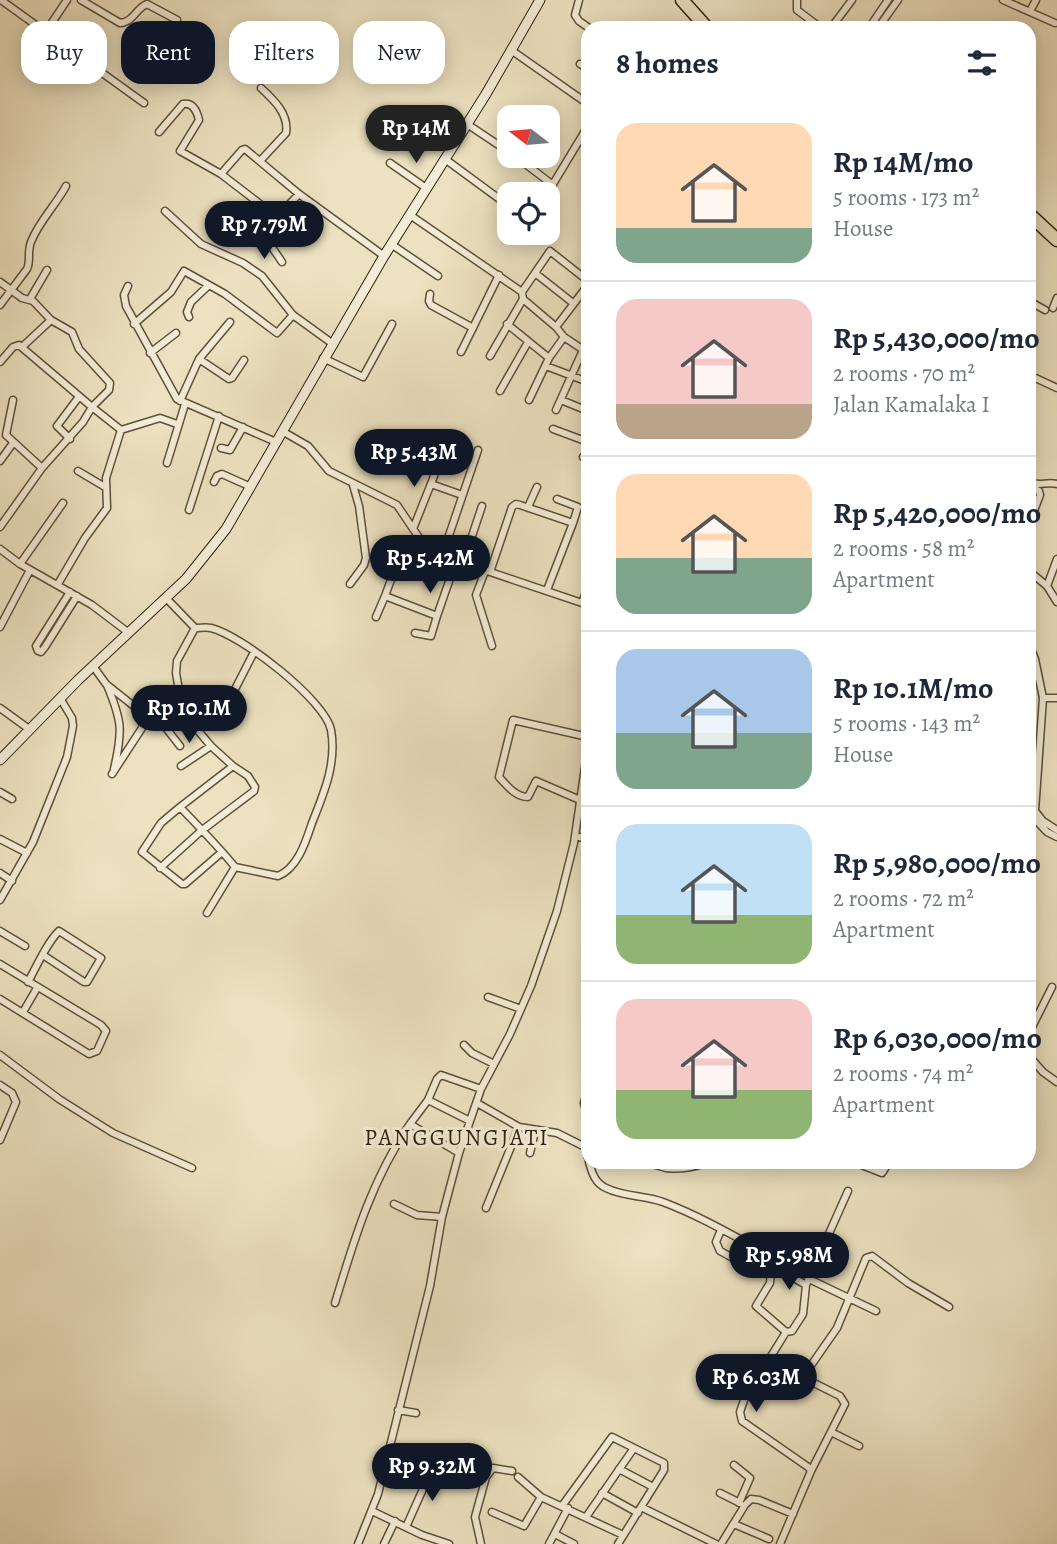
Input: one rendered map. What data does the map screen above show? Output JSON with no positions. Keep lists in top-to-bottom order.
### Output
{
  "districts": ["PANGGUNGJATI"],
  "north": "left",
  "page": {
    "chip": [
      "Buy",
      "Rent",
      "Filters",
      "New"
    ],
    "heading": "8 homes",
    "price": [
      "Rp 14M",
      "Rp 7.79M",
      "Rp 5.43M",
      "Rp 5.42M",
      "Rp 10.1M",
      "Rp 5.98M",
      "Rp 6.03M",
      "Rp 9.32M"
    ],
    "list": [
      {
        "name": "Rp 14M/mo",
        "note": "5 rooms · 173 m² · House"
      },
      {
        "name": "Rp 5,430,000/mo",
        "note": "2 rooms · 70 m² · Jalan Kamalaka I"
      },
      {
        "name": "Rp 5,420,000/mo",
        "note": "2 rooms · 58 m² · Apartment"
      },
      {
        "name": "Rp 10.1M/mo",
        "note": "5 rooms · 143 m² · House"
      },
      {
        "name": "Rp 5,980,000/mo",
        "note": "2 rooms · 72 m² · Apartment"
      },
      {
        "name": "Rp 6,030,000/mo",
        "note": "2 rooms · 74 m² · Apartment"
      }
    ]
  }
}
